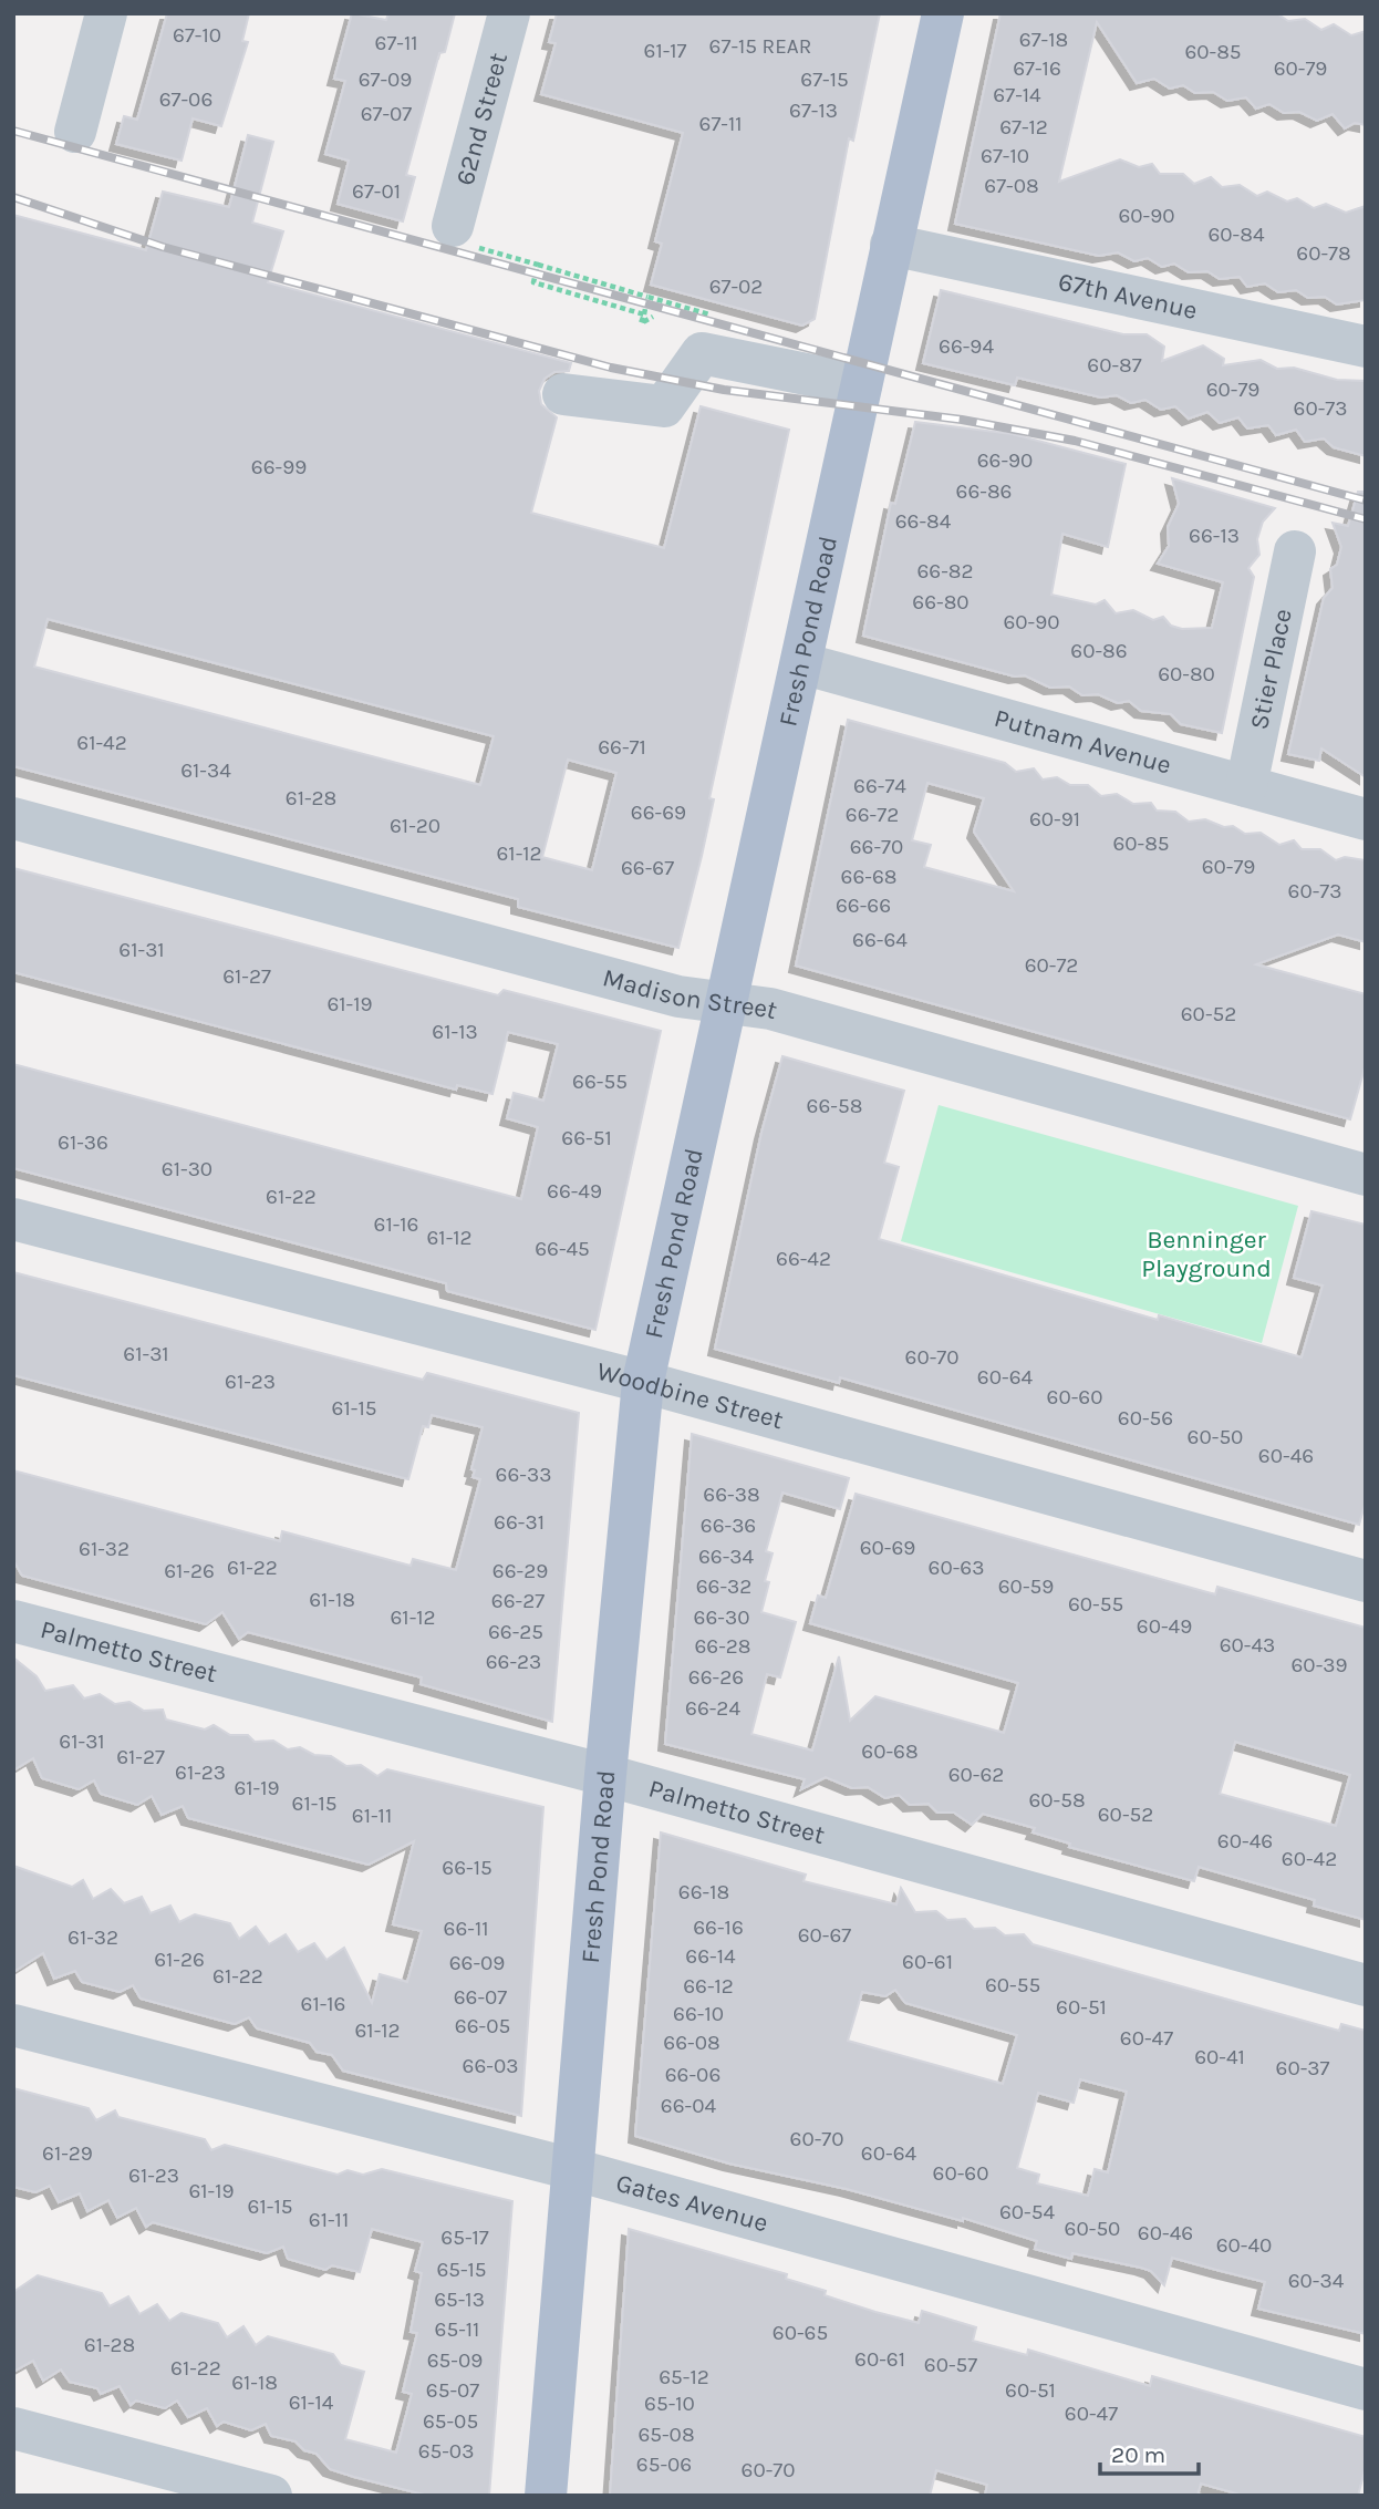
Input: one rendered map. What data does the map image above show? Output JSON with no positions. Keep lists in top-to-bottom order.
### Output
{
  "streets": {
    "main road": ["Fresh Pond Road"],
    "street": [
      "62nd Street",
      "67th Avenue",
      "Stier Place",
      "Putnam Avenue",
      "Madison Street",
      "Woodbine Street",
      "Palmetto Street",
      "Gates Avenue"
    ]
  },
  "crossings": [
    ["67th Avenue", "Fresh Pond Road"],
    ["Fresh Pond Road", "Putnam Avenue"],
    ["Fresh Pond Road", "Madison Street"],
    ["Fresh Pond Road", "Woodbine Street"],
    ["Fresh Pond Road", "Palmetto Street"],
    ["Fresh Pond Road", "Gates Avenue"],
    ["Stier Place", "Putnam Avenue"]
  ],
  "parks": ["Benninger Playground"],
  "house_numbers": [
    "67-10",
    "67-18",
    "67-11",
    "67-15 REAR",
    "61-17",
    "60-85",
    "67-16",
    "60-79",
    "67-09",
    "67-15",
    "67-14",
    "67-06",
    "67-13",
    "67-07",
    "67-11",
    "67-12",
    "67-10",
    "67-08",
    "67-01",
    "60-90",
    "60-84",
    "60-78",
    "67-02",
    "66-94",
    "60-87",
    "60-79",
    "60-73",
    "66-90",
    "66-99",
    "66-86",
    "66-84",
    "66-13",
    "66-82",
    "66-80",
    "60-90",
    "60-86",
    "60-80",
    "61-42",
    "66-71",
    "61-34",
    "66-74",
    "61-28",
    "66-69",
    "66-72",
    "60-91",
    "61-20",
    "60-85",
    "66-70",
    "61-12",
    "60-79",
    "66-67",
    "66-68",
    "60-73",
    "66-66",
    "66-64",
    "61-31",
    "60-72",
    "61-27",
    "61-19",
    "60-52",
    "61-13",
    "66-55",
    "66-58",
    "66-51",
    "61-36",
    "61-30",
    "66-49",
    "61-22",
    "61-16",
    "61-12",
    "66-45",
    "66-42",
    "61-31",
    "60-70",
    "60-64",
    "61-23",
    "60-60",
    "61-15",
    "60-56",
    "60-50",
    "60-46",
    "66-33",
    "66-38",
    "66-31",
    "66-36",
    "60-69",
    "61-32",
    "66-34",
    "61-22",
    "60-63",
    "61-26",
    "66-29",
    "66-32",
    "60-59",
    "61-18",
    "66-27",
    "60-55",
    "61-12",
    "66-30",
    "60-49",
    "66-25",
    "60-43",
    "66-28",
    "66-23",
    "60-39",
    "66-26",
    "66-24",
    "61-31",
    "60-68",
    "61-27",
    "61-23",
    "60-62",
    "61-19",
    "60-58",
    "61-15",
    "60-52",
    "61-11",
    "60-46",
    "60-42",
    "66-15",
    "66-18",
    "66-16",
    "66-11",
    "60-67",
    "61-32",
    "66-14",
    "61-26",
    "60-61",
    "66-09",
    "61-22",
    "60-55",
    "66-12",
    "66-07",
    "61-16",
    "60-51",
    "66-10",
    "66-05",
    "61-12",
    "60-47",
    "66-08",
    "60-41",
    "66-03",
    "60-37",
    "66-06",
    "66-04",
    "60-70",
    "61-29",
    "60-64",
    "60-60",
    "61-23",
    "61-19",
    "61-15",
    "60-54",
    "61-11",
    "60-50",
    "60-46",
    "65-17",
    "60-40",
    "65-15",
    "60-34",
    "65-13",
    "65-11",
    "60-65",
    "61-28",
    "60-61",
    "65-09",
    "60-57",
    "61-22",
    "65-12",
    "61-18",
    "65-07",
    "60-51",
    "61-14",
    "65-10",
    "60-47",
    "65-05",
    "65-08",
    "65-03",
    "65-06",
    "60-70"
  ],
  "scale_bar": "20 m"
}
